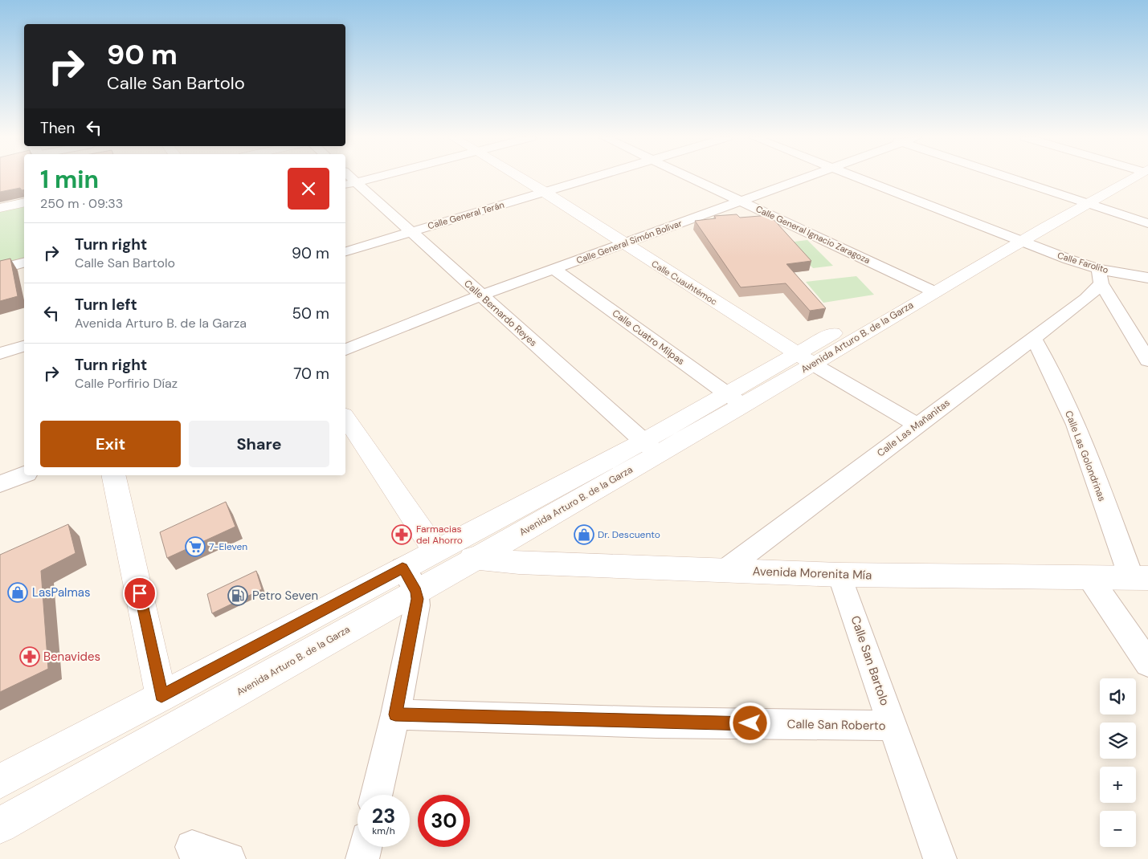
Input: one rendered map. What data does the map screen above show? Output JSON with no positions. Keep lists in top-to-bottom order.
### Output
{
  "streets": {
    "street": [
      "Calle General Terán",
      "Calle General Ignacio Zaragoza",
      "Calle General Simón Bolívar",
      "Calle Farolito",
      "Calle Cuauhtémoc",
      "Calle Bernardo Reyes",
      "Calle Cuatro Milpas",
      "Avenida Arturo B. de la Garza",
      "Calle Las Mañanitas",
      "Calle Las Golondrinas",
      "Avenida Morenita Mía",
      "Calle San Bartolo",
      "Calle San Roberto"
    ]
  },
  "crossings": [
    ["Calle General Terán", "Calle Cuauhtémoc"],
    ["Calle General Terán", "Calle Bernardo Reyes"],
    ["Calle General Ignacio Zaragoza", "Calle General Simón Bolívar"],
    ["Calle General Ignacio Zaragoza", "Avenida Arturo B. de la Garza"],
    ["Calle General Simón Bolívar", "Calle Cuauhtémoc"],
    ["Calle General Simón Bolívar", "Calle Bernardo Reyes"],
    ["Calle General Simón Bolívar", "Calle Cuatro Milpas"],
    ["Calle Farolito", "Avenida Arturo B. de la Garza"],
    ["Calle Farolito", "Calle Las Mañanitas"],
    ["Calle Cuauhtémoc", "Avenida Arturo B. de la Garza"],
    ["Calle Cuauhtémoc", "Calle Las Mañanitas"],
    ["Calle Bernardo Reyes", "Avenida Arturo B. de la Garza"],
    ["Calle Cuatro Milpas", "Avenida Arturo B. de la Garza"],
    ["Avenida Arturo B. de la Garza", "Avenida Morenita Mía"],
    ["Calle Las Mañanitas", "Calle Las Golondrinas"],
    ["Calle Las Mañanitas", "Avenida Morenita Mía"],
    ["Calle Las Golondrinas", "Avenida Morenita Mía"],
    ["Avenida Morenita Mía", "Calle San Bartolo"],
    ["Calle San Bartolo", "Calle San Roberto"]
  ],
  "places": {
    "pharmacy": ["Farmacias del Ahorro", "Benavides"],
    "shop": ["Dr. Descuento", "LasPalmas"],
    "supermarket": ["7-Eleven"],
    "fuel station": ["Petro Seven"]
  },
  "page": {
    "turn": ["90 m", "Calle San Bartolo"],
    "then": "Then",
    "heading": ["1 min", "250 m · 09:33"],
    "list": [
      {
        "name": "Turn right",
        "note": "Calle San Bartolo",
        "value": "90 m"
      },
      {
        "name": "Turn left",
        "note": "Avenida Arturo B. de la Garza",
        "value": "50 m"
      },
      {
        "name": "Turn right",
        "note": "Calle Porfirio Díaz",
        "value": "70 m"
      }
    ],
    "buttons": ["Exit", "Share"],
    "map_buttons": ["+", "−"],
    "speed": "23 km/h",
    "limit": "30"
  }
}
